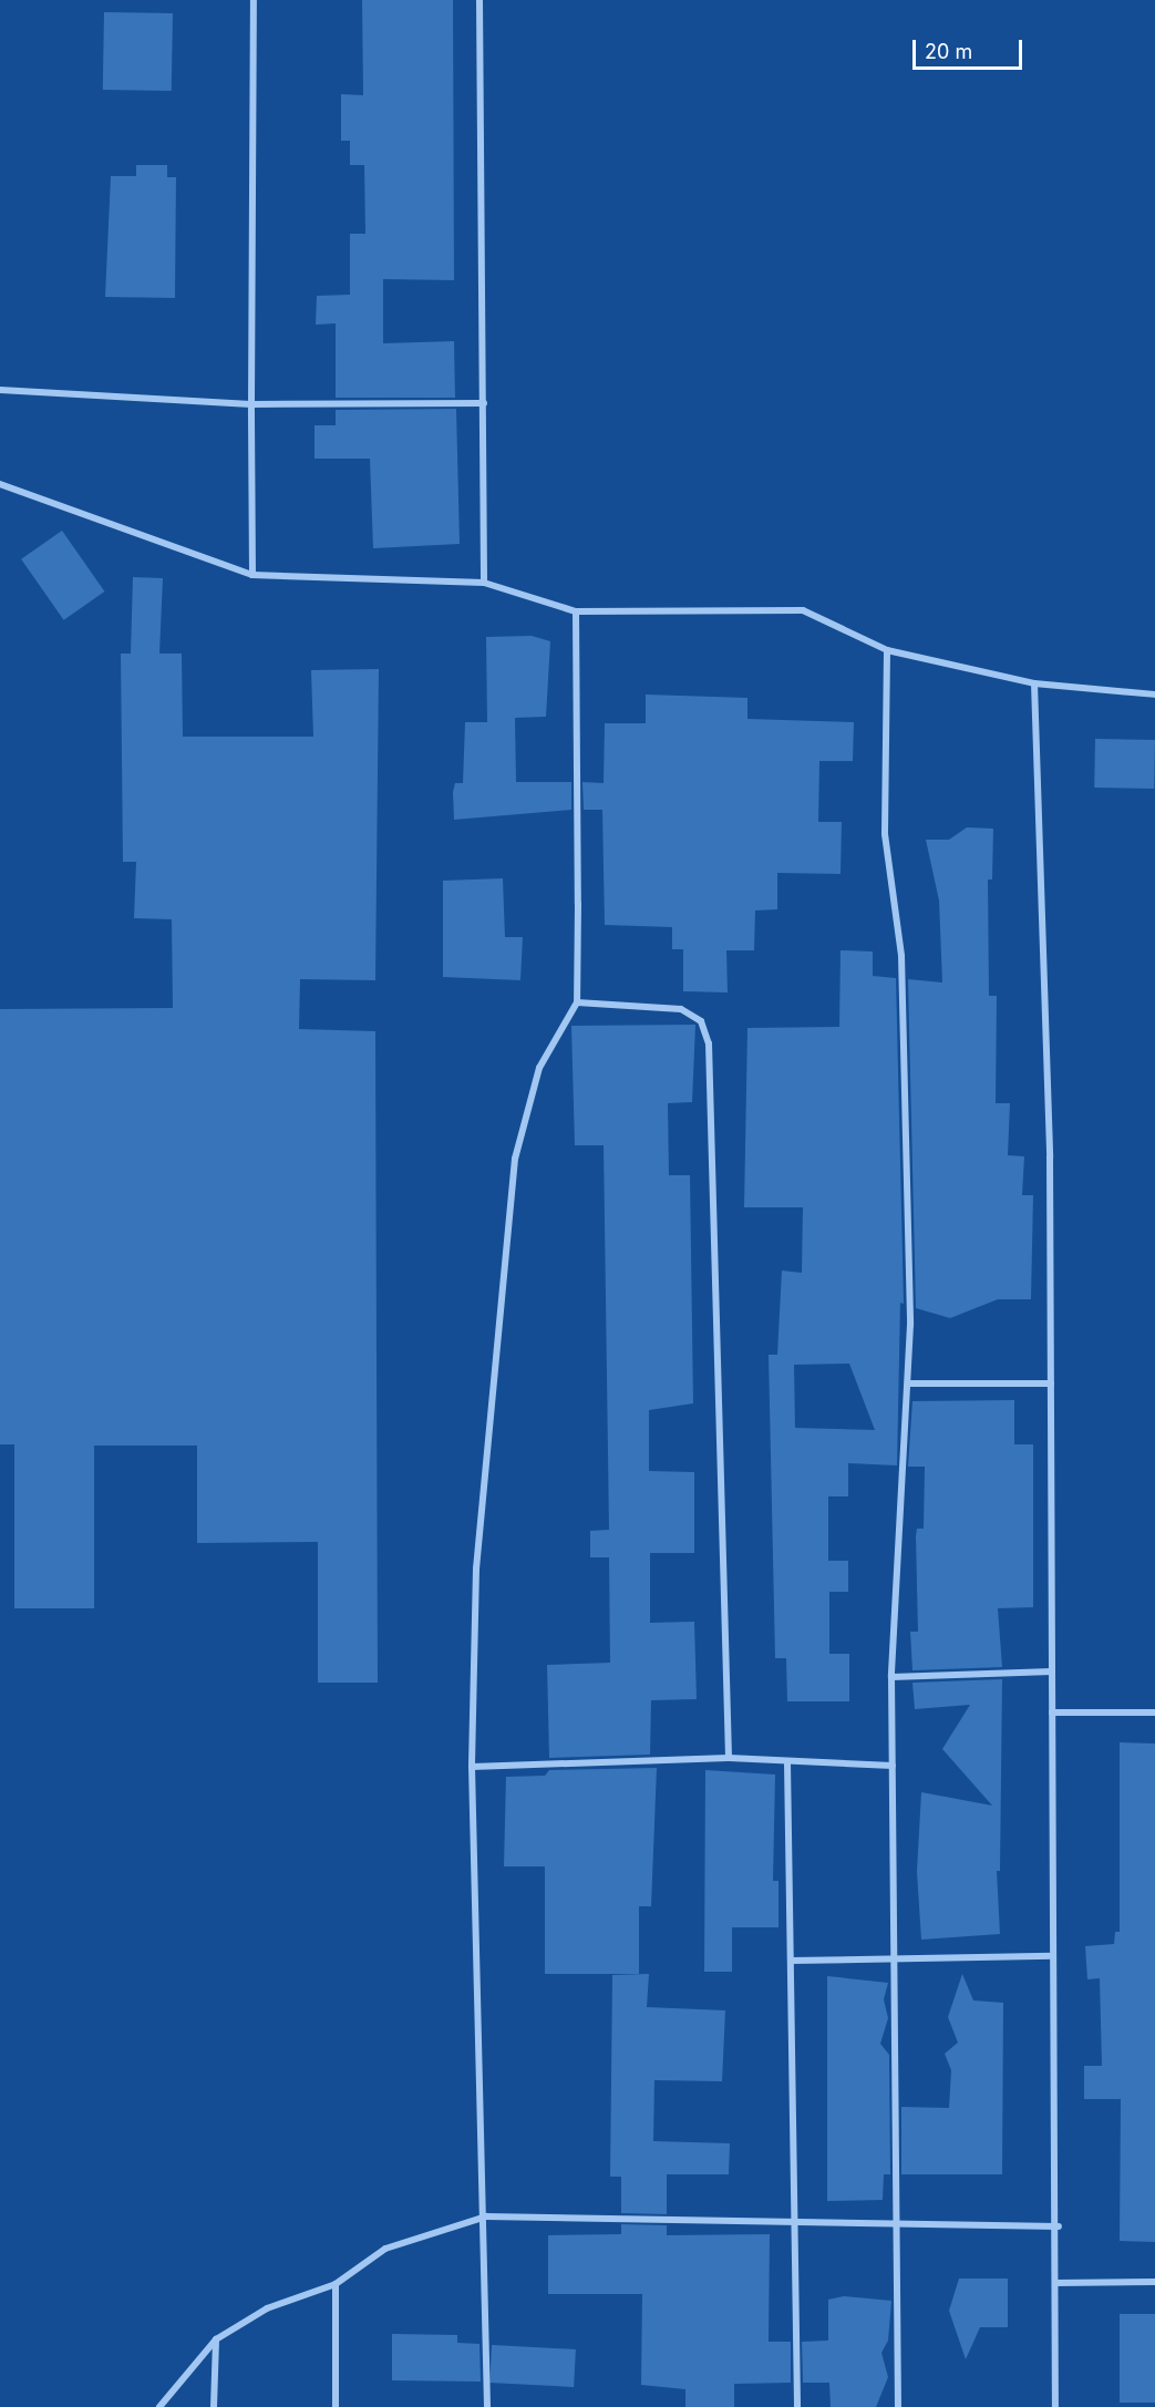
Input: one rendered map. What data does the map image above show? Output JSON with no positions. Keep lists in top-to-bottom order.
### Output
{
  "scale_bar": "20 m"
}
